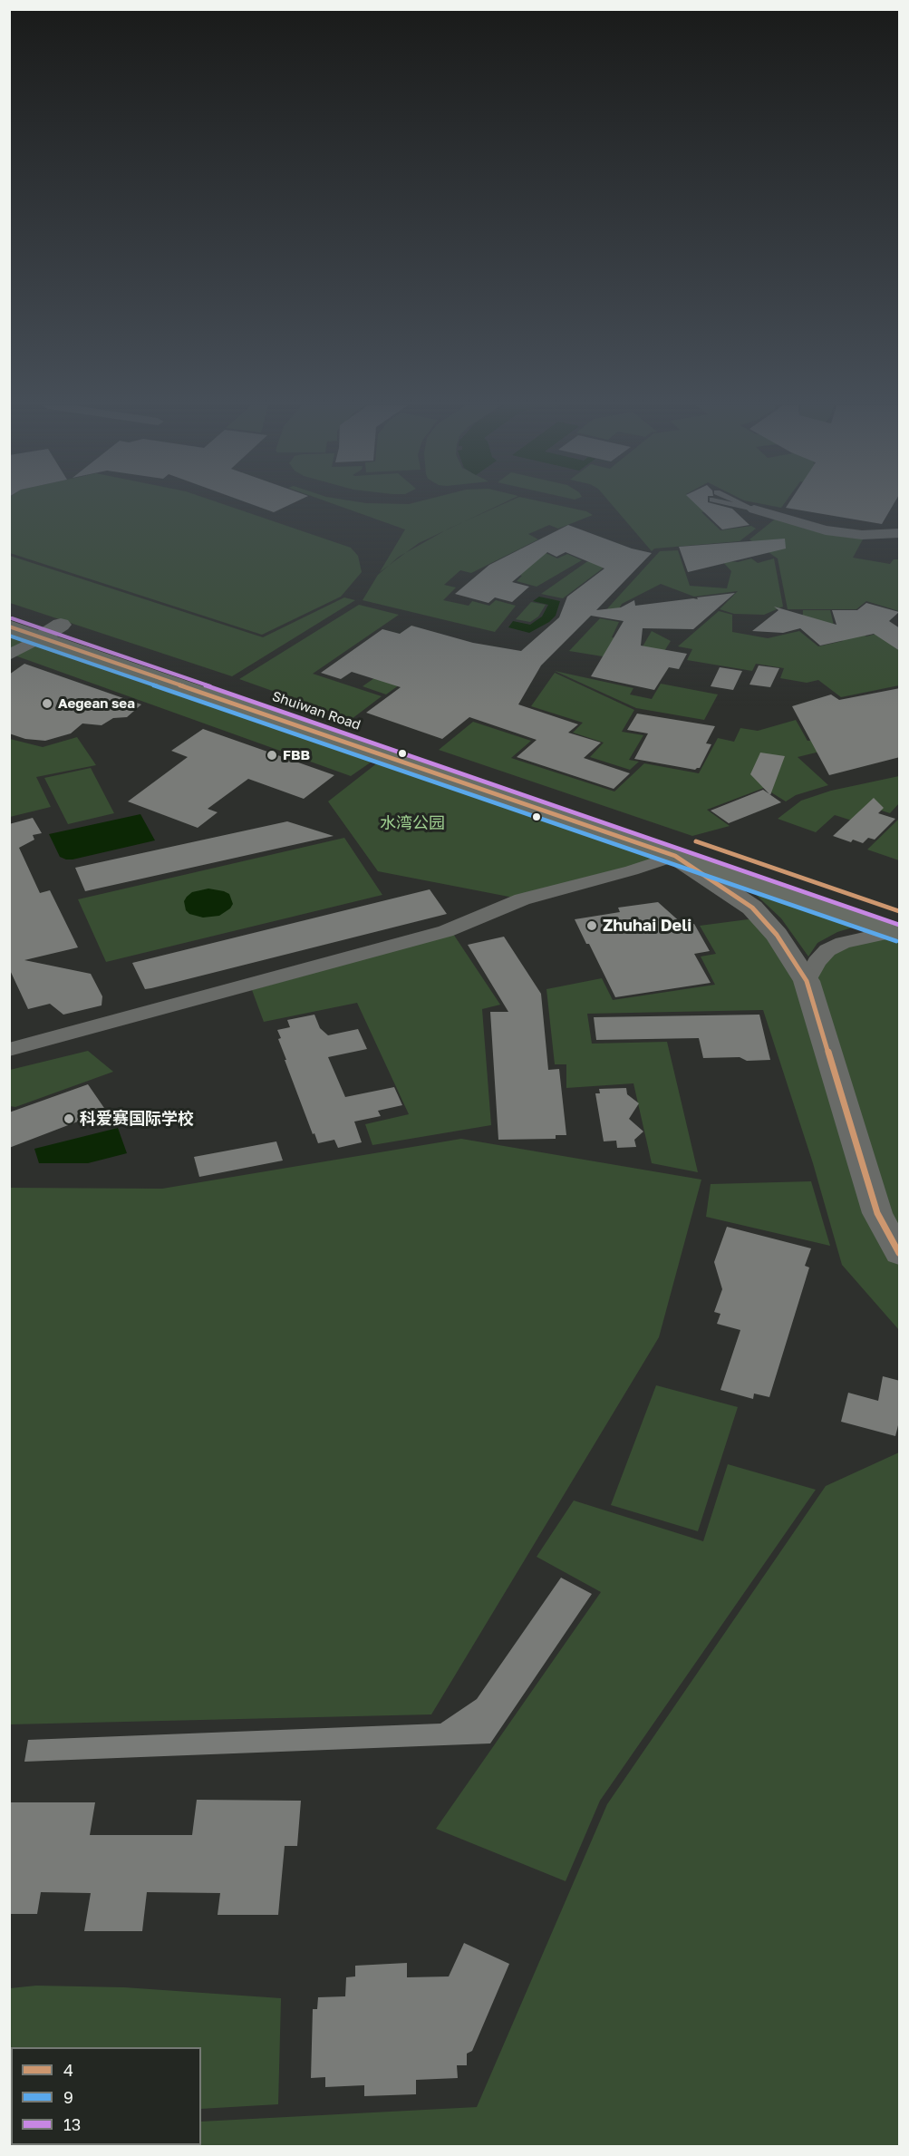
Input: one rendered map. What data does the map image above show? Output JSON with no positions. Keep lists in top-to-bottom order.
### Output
{
  "streets": {
    "main road": ["Shuiwan Road"]
  },
  "parks": ["水湾公园"],
  "places": [
    "Aegean sea",
    "FBB",
    "Zhuhai Deli",
    "科爱赛国际学校"
  ],
  "lines": ["transit line 13", "transit line 4", "transit line 9"],
  "legend": ["4", "9", "13"]
}
